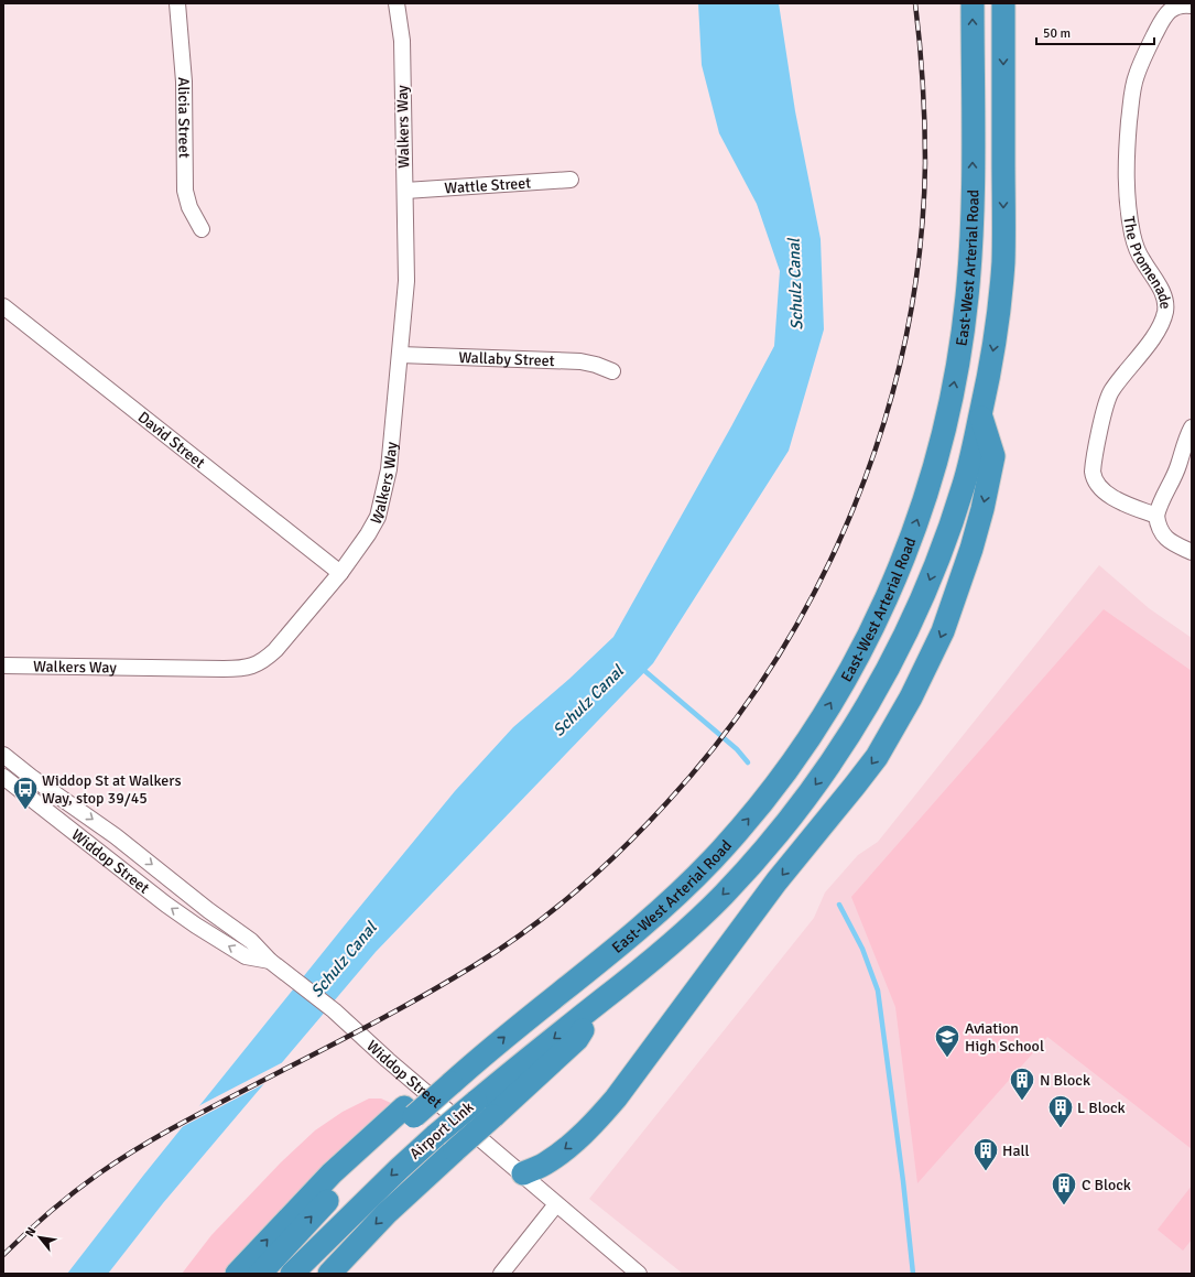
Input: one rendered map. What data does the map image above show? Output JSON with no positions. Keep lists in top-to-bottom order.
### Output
{
  "streets": {
    "highway": ["East-West Arterial Road", "Airport Link"],
    "street": [
      "Alicia Street",
      "Walkers Way",
      "Wattle Street",
      "The Promenade",
      "Wallaby Street",
      "David Street",
      "Widdop Street"
    ]
  },
  "crossings": [
    ["Walkers Way", "Wattle Street"],
    ["Walkers Way", "Wallaby Street"],
    ["Walkers Way", "David Street"],
    ["East-West Arterial Road", "Airport Link"]
  ],
  "water": ["Schulz Canal"],
  "places": {
    "bus stop": ["Widdop St at Walkers Way, stop 39/45"],
    "school or university": ["Aviation High School"],
    "building": [
      "N Block",
      "L Block",
      "Hall",
      "C Block"
    ]
  },
  "scale_bar": "50 m",
  "north": "top left"
}
